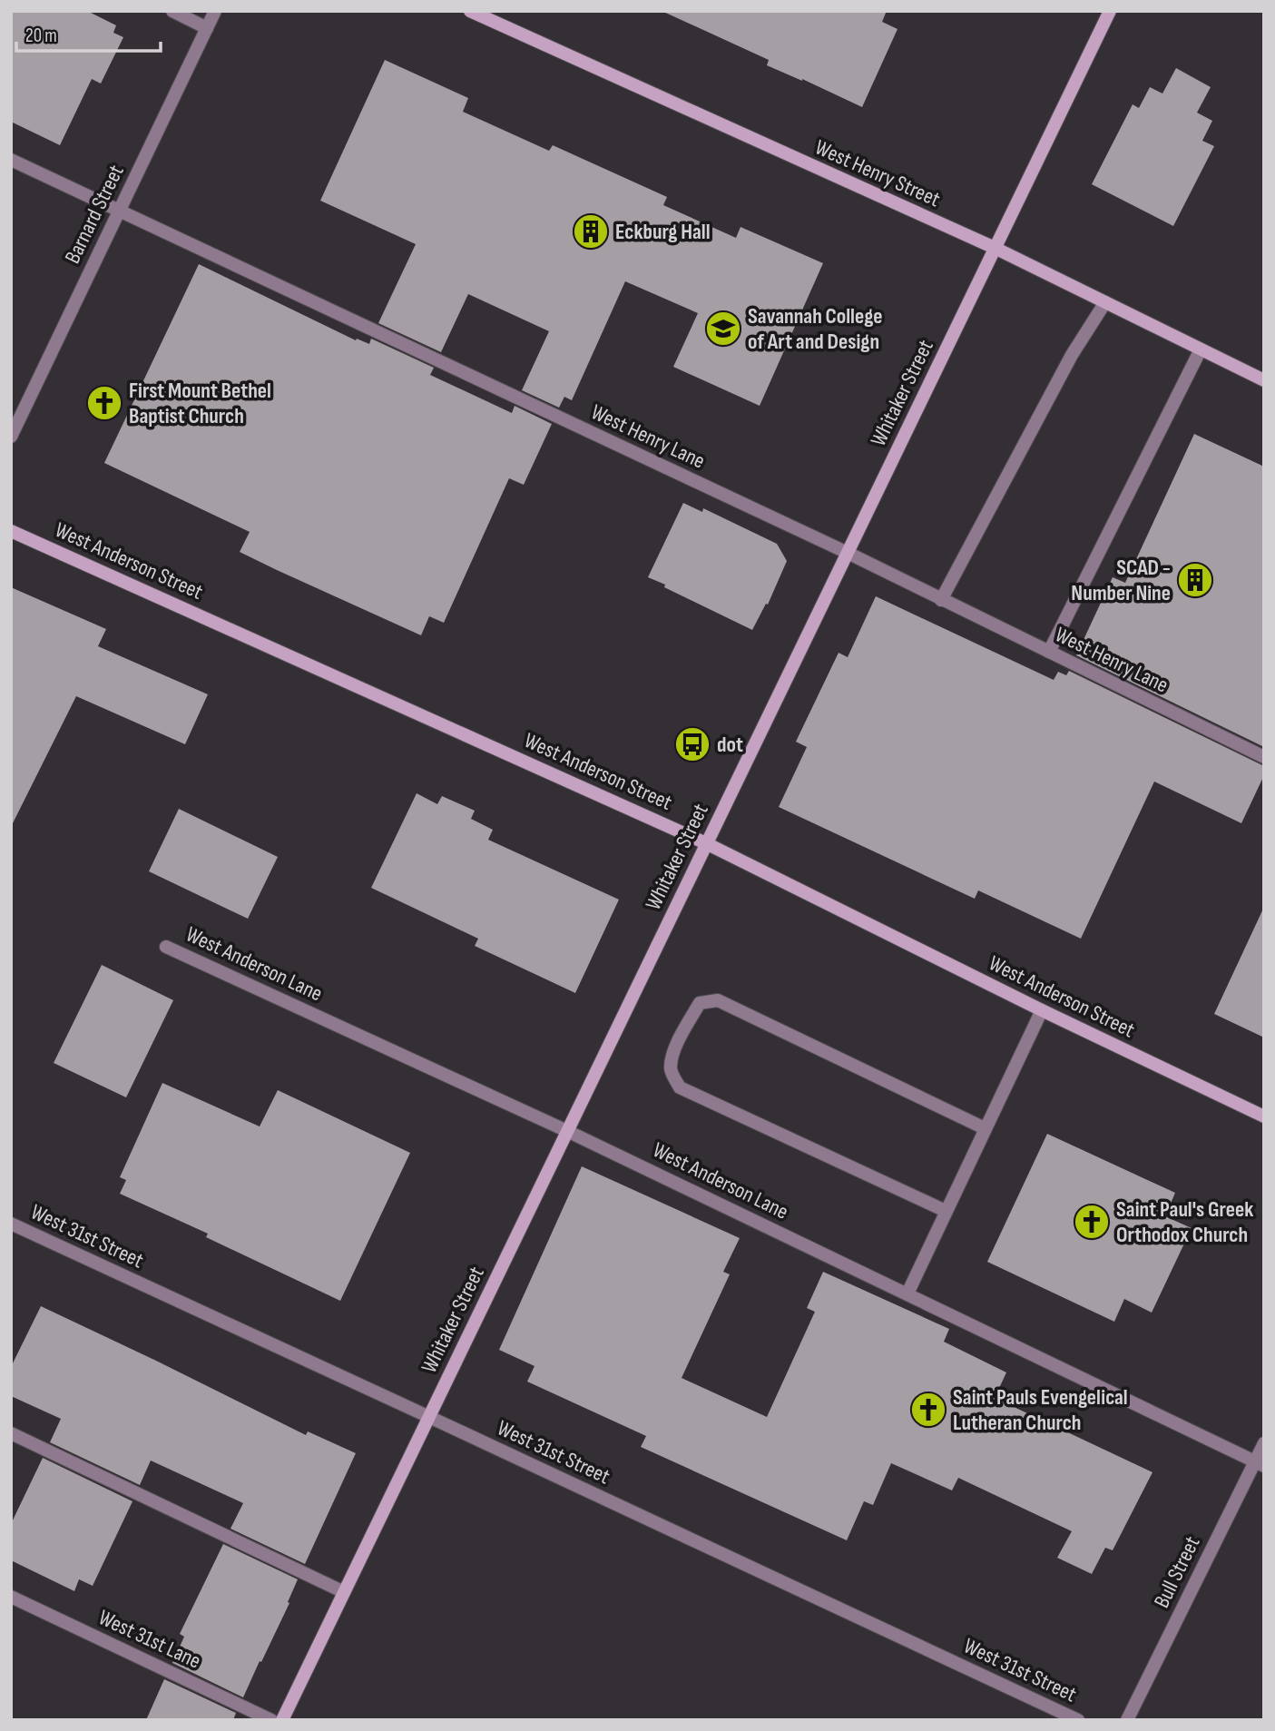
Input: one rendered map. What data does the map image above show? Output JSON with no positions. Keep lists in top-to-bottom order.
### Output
{
  "streets": {
    "main road": ["West Henry Street", "Whitaker Street", "West Anderson Street"],
    "street": [
      "Barnard Street",
      "West Henry Lane",
      "West Anderson Lane",
      "West 31st Street",
      "Bull Street",
      "West 31st Lane"
    ]
  },
  "crossings": [
    ["West Henry Street", "Whitaker Street"],
    ["Barnard Street", "West Henry Lane"],
    ["Whitaker Street", "West Henry Lane"],
    ["Whitaker Street", "West Anderson Street"],
    ["Whitaker Street", "West Anderson Lane"],
    ["Whitaker Street", "West 31st Street"],
    ["West Anderson Lane", "Bull Street"]
  ],
  "places": {
    "building": ["Eckburg Hall", "SCAD - Number Nine"],
    "school or university": ["Savannah College of Art and Design"],
    "church": ["First Mount Bethel Baptist Church", "Saint Paul's Greek Orthodox Church", "Saint Pauls Evengelical Lutheran Church"],
    "bus stop": ["dot"]
  },
  "scale_bar": "20 m"
}
